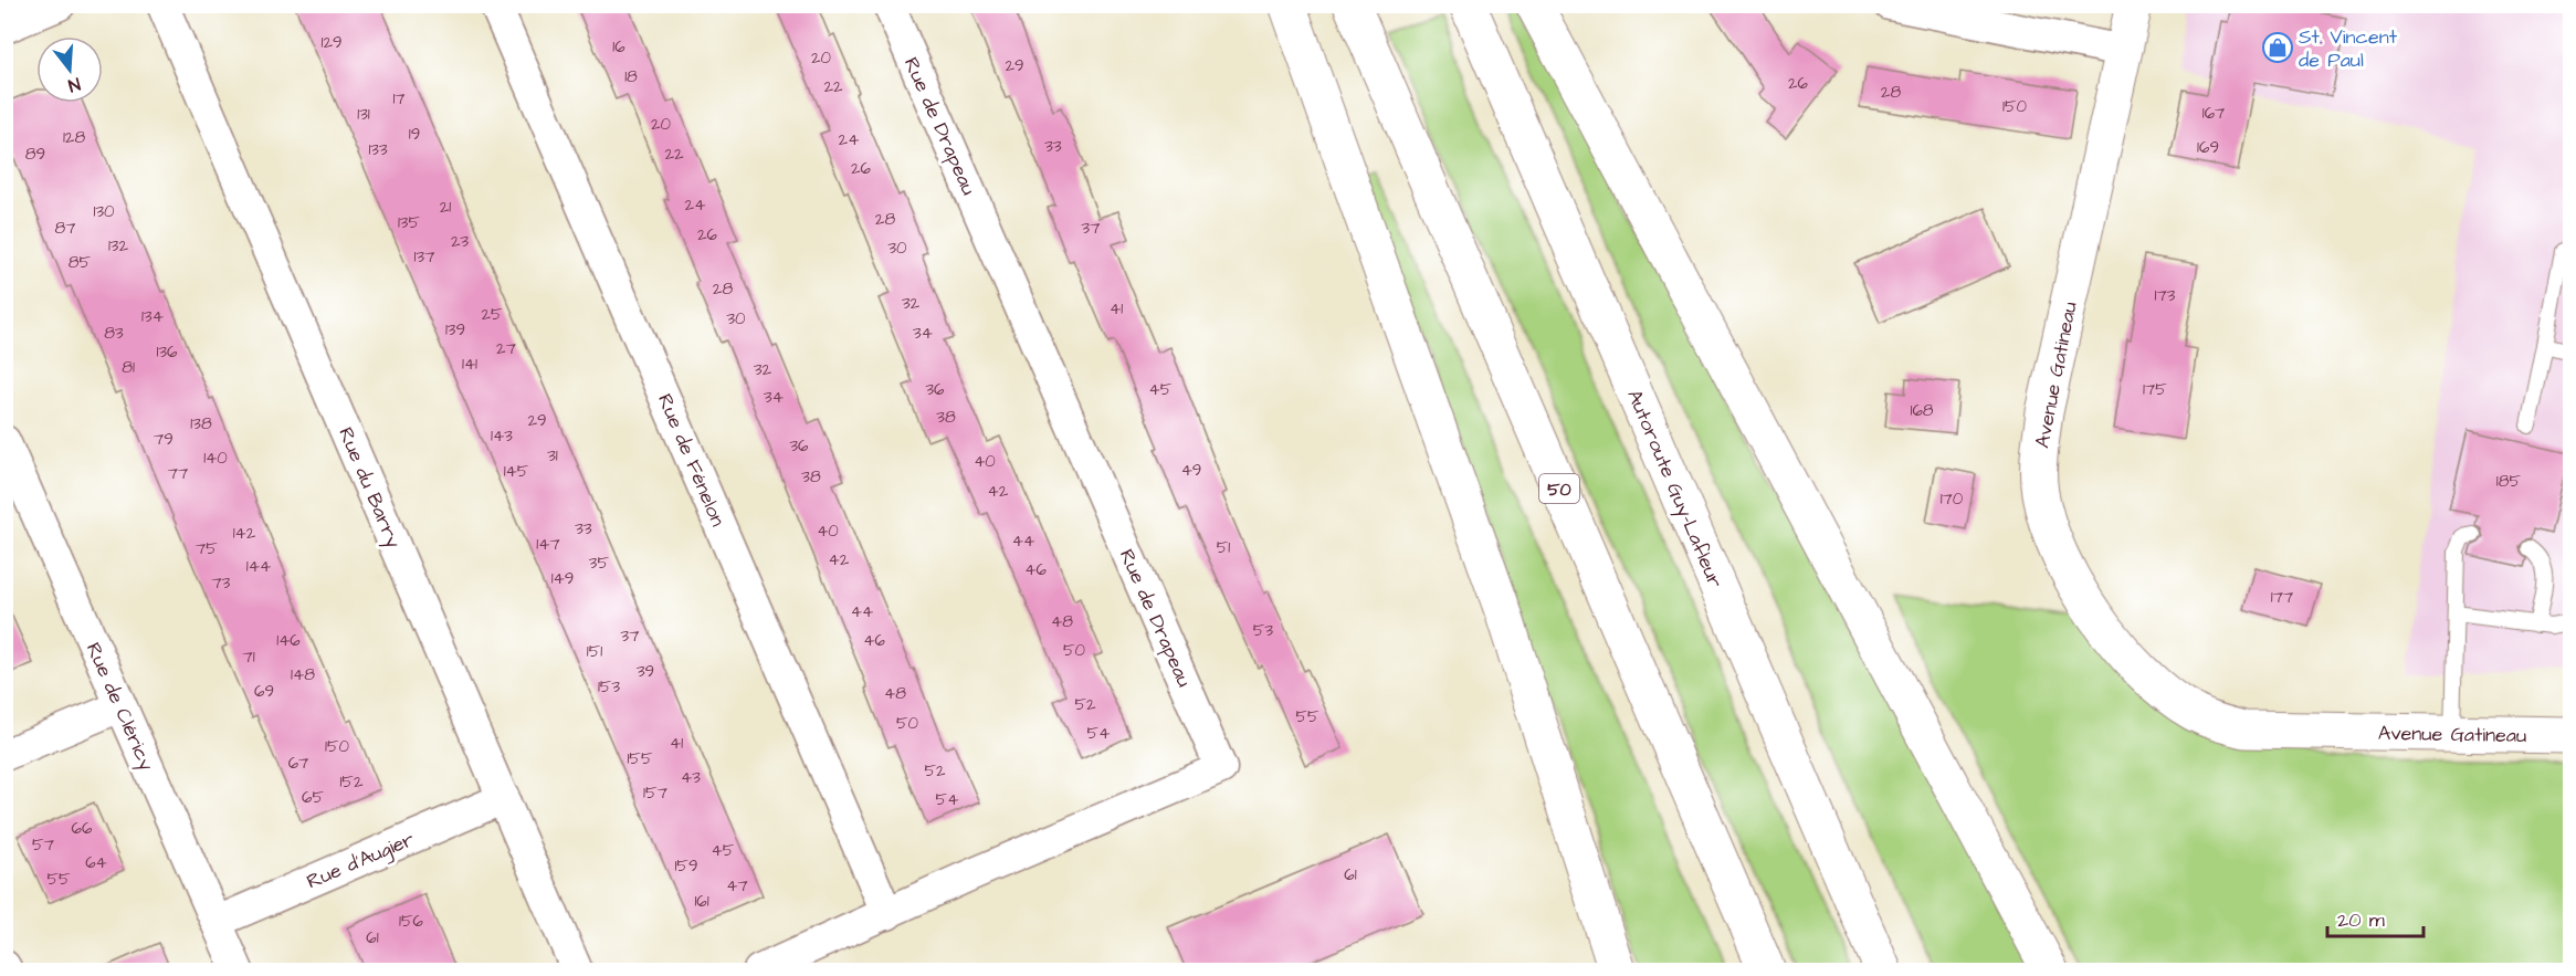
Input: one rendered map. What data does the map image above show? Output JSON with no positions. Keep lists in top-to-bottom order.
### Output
{
  "streets": {
    "main road": ["Avenue Gatineau", "50", "Autoroute Guy-Lafleur"],
    "street": [
      "Rue de Drapeau",
      "Rue de Fénelon",
      "Rue du Barry",
      "Rue de Cléricy",
      "Rue d'Augier"
    ]
  },
  "crossings": [
    ["Rue de Drapeau", "Rue de Fénelon"],
    ["Rue du Barry", "Rue d'Augier"],
    ["Rue de Cléricy", "Rue d'Augier"]
  ],
  "places": {
    "shop": ["St. Vincent de Paul"]
  },
  "house_numbers": [
    "129",
    "16",
    "20",
    "29",
    "18",
    "26",
    "22",
    "28",
    "17",
    "150",
    "167",
    "131",
    "20",
    "19",
    "128",
    "24",
    "33",
    "169",
    "133",
    "89",
    "22",
    "26",
    "24",
    "21",
    "130",
    "28",
    "135",
    "87",
    "37",
    "26",
    "23",
    "132",
    "30",
    "137",
    "85",
    "28",
    "173",
    "32",
    "41",
    "25",
    "134",
    "30",
    "139",
    "83",
    "34",
    "27",
    "136",
    "141",
    "81",
    "32",
    "36",
    "45",
    "175",
    "34",
    "168",
    "38",
    "29",
    "138",
    "143",
    "79",
    "36",
    "31",
    "140",
    "40",
    "49",
    "145",
    "77",
    "38",
    "185",
    "42",
    "170",
    "33",
    "40",
    "142",
    "44",
    "147",
    "51",
    "75",
    "42",
    "35",
    "144",
    "46",
    "149",
    "73",
    "177",
    "44",
    "48",
    "53",
    "37",
    "146",
    "46",
    "50",
    "151",
    "71",
    "39",
    "148",
    "153",
    "69",
    "48",
    "52",
    "55",
    "50",
    "54",
    "41",
    "150",
    "155",
    "67",
    "52",
    "43",
    "152",
    "157",
    "65",
    "54",
    "66",
    "57",
    "45",
    "64",
    "159",
    "61",
    "55",
    "47",
    "161",
    "156",
    "61"
  ],
  "scale_bar": "20 m",
  "north": "bottom"
}
